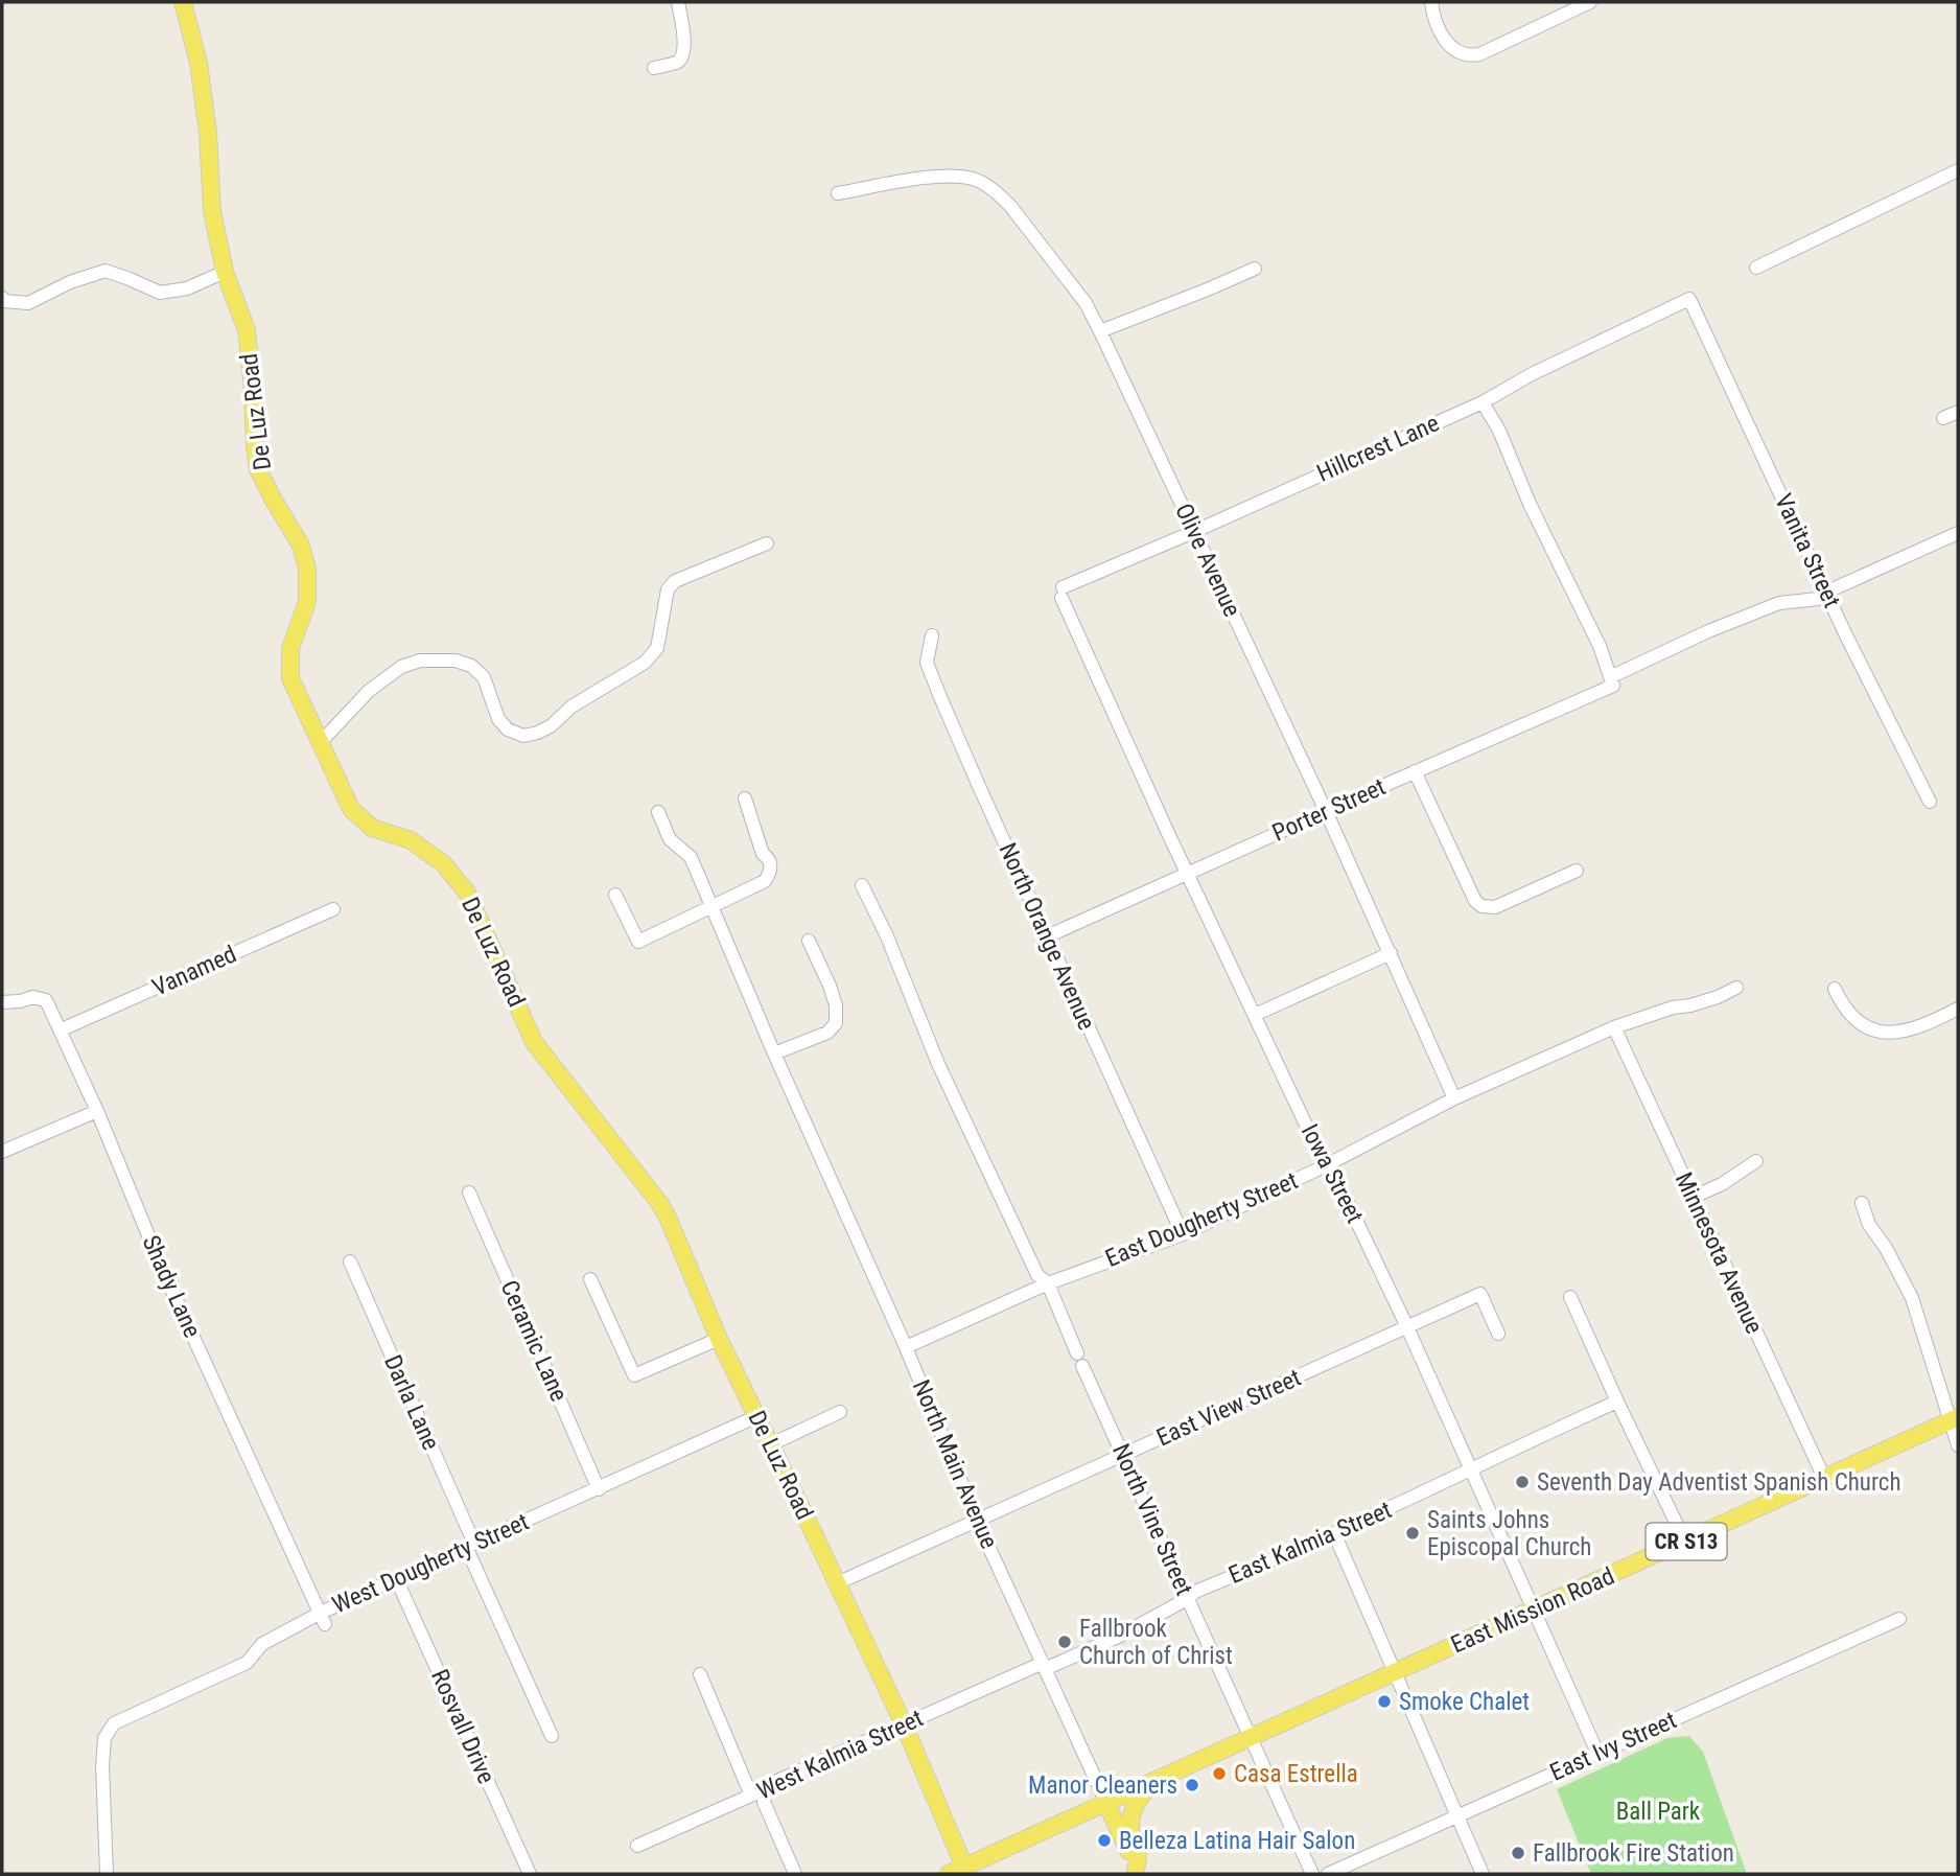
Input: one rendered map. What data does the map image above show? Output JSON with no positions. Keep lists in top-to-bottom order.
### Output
{
  "streets": {
    "main road": [
      "De Luz Road",
      "North Main Avenue",
      "CR S13",
      "East Mission Road"
    ],
    "street": [
      "Hillcrest Lane",
      "Vanita Street",
      "Olive Avenue",
      "Porter Street",
      "North Orange Avenue",
      "Vanamed",
      "Iowa Street",
      "East Dougherty Street",
      "Minnesota Avenue",
      "Shady Lane",
      "Ceramic Lane",
      "Darla Lane",
      "East View Street",
      "North Vine Street",
      "East Kalmia Street",
      "West Dougherty Street",
      "Rosvall Drive",
      "East Ivy Street",
      "West Kalmia Street"
    ]
  },
  "crossings": [
    ["De Luz Road", "East View Street"],
    ["De Luz Road", "CR S13"],
    ["De Luz Road", "West Dougherty Street"],
    ["De Luz Road", "West Kalmia Street"],
    ["Hillcrest Lane", "Vanita Street"],
    ["Hillcrest Lane", "Olive Avenue"],
    ["Hillcrest Lane", "Iowa Street"],
    ["Vanita Street", "Porter Street"],
    ["Olive Avenue", "Porter Street"],
    ["Olive Avenue", "East Dougherty Street"],
    ["Porter Street", "North Orange Avenue"],
    ["Porter Street", "Iowa Street"],
    ["North Orange Avenue", "East Dougherty Street"],
    ["Vanamed", "Shady Lane"],
    ["Iowa Street", "East Dougherty Street"],
    ["Iowa Street", "East View Street"],
    ["Iowa Street", "East Kalmia Street"],
    ["Iowa Street", "East Mission Road"],
    ["Iowa Street", "East Ivy Street"],
    ["East Dougherty Street", "Minnesota Avenue"],
    ["East Dougherty Street", "North Main Avenue"],
    ["East Dougherty Street", "North Vine Street"],
    ["Minnesota Avenue", "East Mission Road"],
    ["Shady Lane", "West Dougherty Street"],
    ["Ceramic Lane", "West Dougherty Street"],
    ["Darla Lane", "West Dougherty Street"],
    ["East View Street", "North Main Avenue"],
    ["East View Street", "North Vine Street"],
    ["North Main Avenue", "CR S13"],
    ["North Main Avenue", "East Kalmia Street"],
    ["North Main Avenue", "East Mission Road"],
    ["North Main Avenue", "West Kalmia Street"],
    ["North Vine Street", "East Kalmia Street"],
    ["North Vine Street", "East Mission Road"],
    ["CR S13", "East Mission Road"],
    ["East Kalmia Street", "West Kalmia Street"],
    ["West Dougherty Street", "Rosvall Drive"]
  ],
  "parks": ["Ball Park"],
  "places": [
    "Seventh Day Adventist Spanish Church",
    "Saints Johns Episcopal Church",
    "Fallbrook Church of Christ",
    "Smoke Chalet",
    "Casa Estrella",
    "Manor Cleaners",
    "Belleza Latina Hair Salon",
    "Fallbrook Fire Station"
  ]
}
